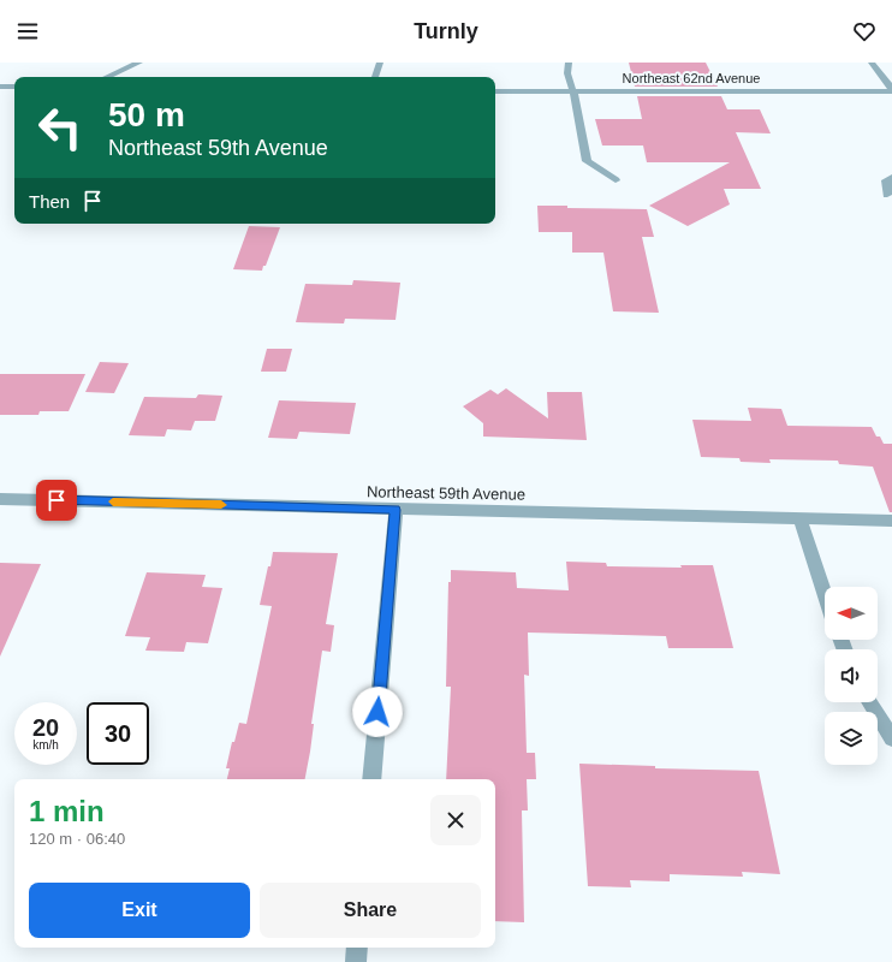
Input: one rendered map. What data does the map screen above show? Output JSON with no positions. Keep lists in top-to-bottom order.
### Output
{
  "streets": {
    "street": ["Northeast 62nd Avenue", "Northeast 59th Avenue"]
  },
  "north": "left",
  "page": {
    "header": "Turnly",
    "turn": ["50 m", "Northeast 59th Avenue"],
    "then": "Then",
    "speed": "20 km/h",
    "limit": "30",
    "heading": ["1 min", "120 m · 06:40"],
    "buttons": ["Exit", "Share"]
  }
}
